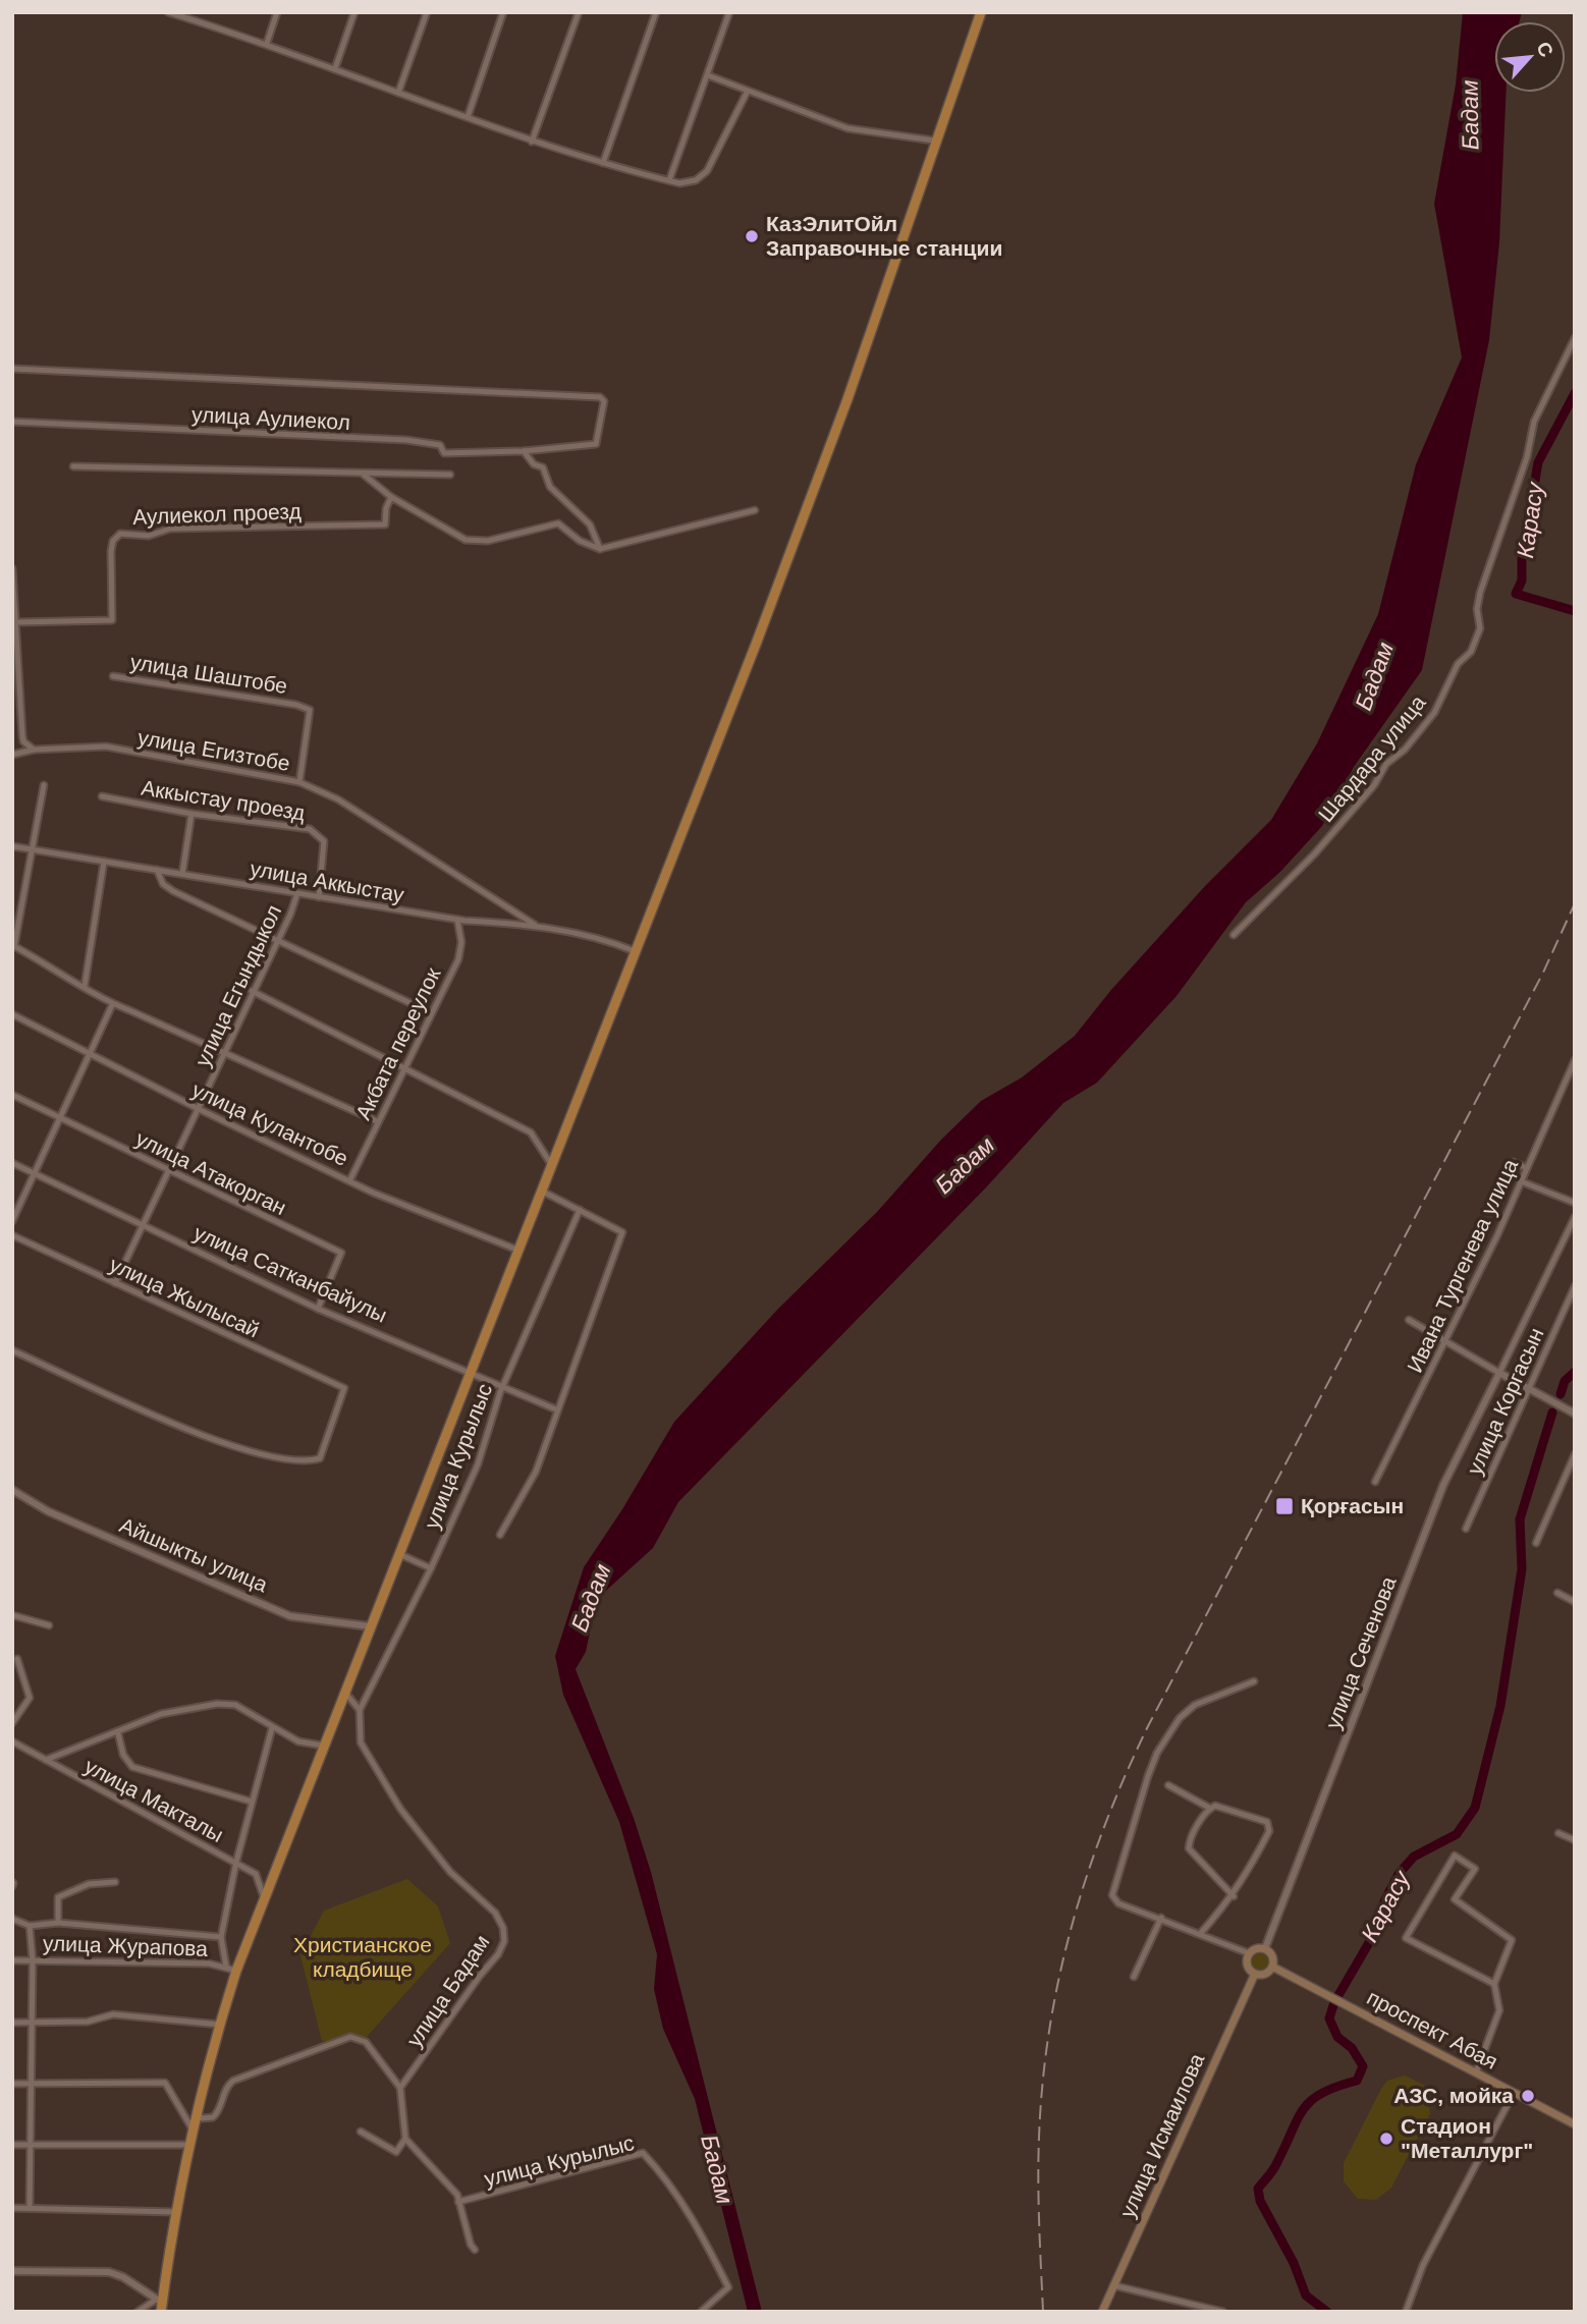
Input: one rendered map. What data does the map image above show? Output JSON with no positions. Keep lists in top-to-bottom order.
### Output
{
  "streets": {
    "main road": ["проспект Абая", "улица Исмаилова"],
    "street": [
      "улица Аулиекол",
      "Аулиекол проезд",
      "улица Шаштобе",
      "улица Егизтобе",
      "Шардара улица",
      "Аккыстау проезд",
      "улица Аккыстау",
      "улица Егындыкол",
      "Акбата переулок",
      "улица Кулантобе",
      "улица Атакорган",
      "Ивана Тургенева улица",
      "улица Сатканбайулы",
      "улица Жылысай",
      "улица Коргасын",
      "улица Курылыс",
      "Айшыкты улица",
      "улица Сеченова",
      "улица Макталы",
      "улица Журапова",
      "улица Бадам"
    ]
  },
  "crossings": [
    ["улица Шаштобе", "улица Егизтобе"],
    ["улица Егизтобе", "улица Аккыстау"],
    ["Аккыстау проезд", "улица Аккыстау"],
    ["улица Аккыстау", "улица Егындыкол"],
    ["улица Аккыстау", "Акбата переулок"],
    ["улица Егындыкол", "улица Кулантобе"],
    ["улица Егындыкол", "улица Атакорган"],
    ["улица Егындыкол", "улица Сатканбайулы"],
    ["улица Егындыкол", "улица Жылысай"],
    ["Акбата переулок", "улица Кулантобе"],
    ["улица Атакорган", "улица Сатканбайулы"],
    ["улица Сатканбайулы", "улица Курылыс"],
    ["улица Курылыс", "улица Бадам"],
    ["улица Сеченова", "проспект Абая"],
    ["улица Сеченова", "улица Исмаилова"],
    ["проспект Абая", "улица Исмаилова"]
  ],
  "water": ["Бадам", "Карасу"],
  "parks": ["Христианское кладбище"],
  "places": {
    "other": ["КазЭлитОйл Заправочные станции", "АЗС, мойка", "Стадион \"Металлург\""],
    "transit": ["Қорғасын"]
  },
  "north": "top right"
}
